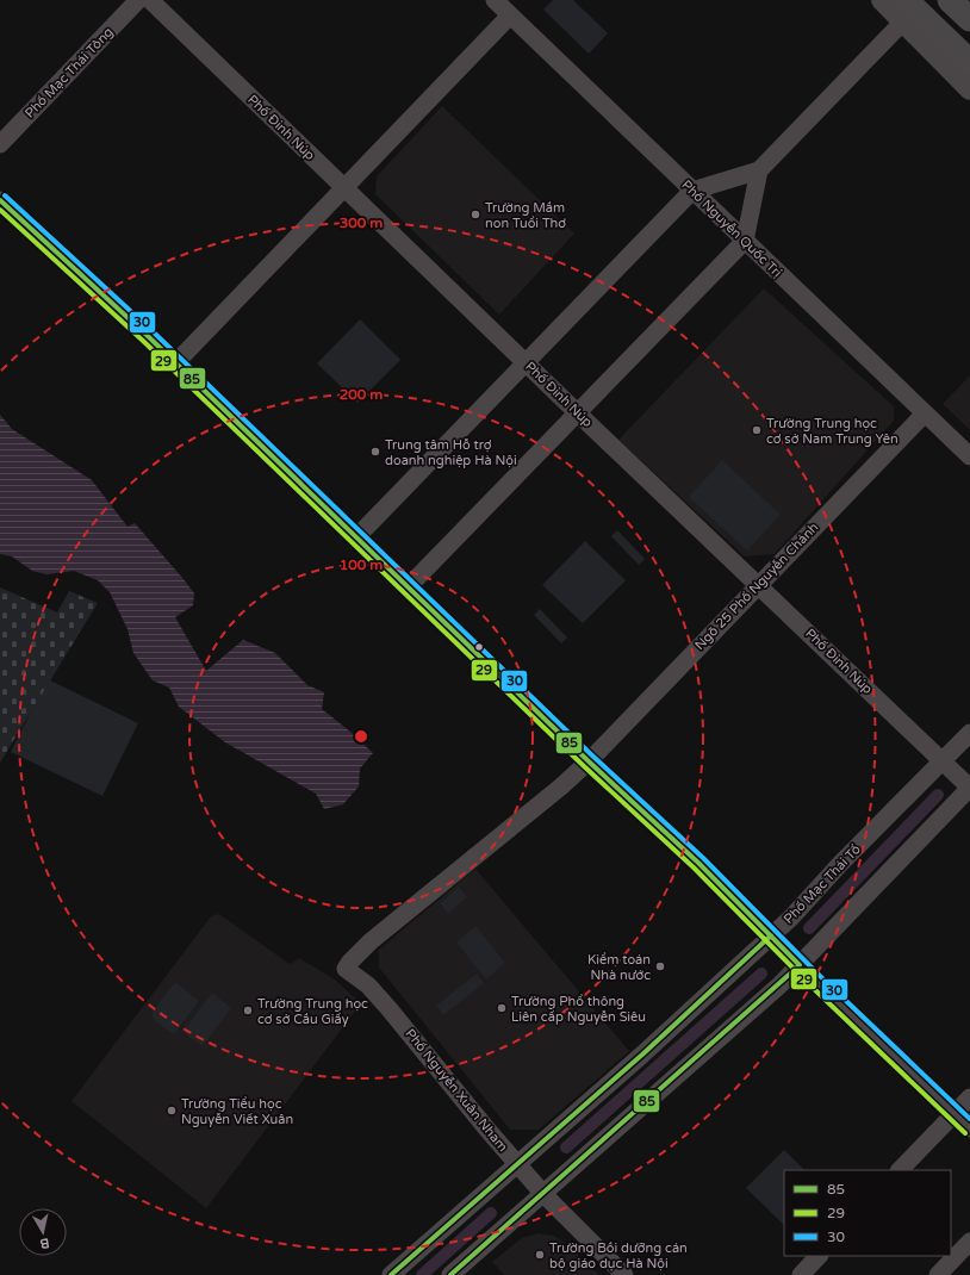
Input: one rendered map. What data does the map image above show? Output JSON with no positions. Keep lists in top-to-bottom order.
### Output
{
  "streets": {
    "street": [
      "Phố Mạc Thái Tông",
      "Phố Đinh Núp",
      "Phố Nguyễn Quốc Trị",
      "Ngõ 25 Phố Nguyễn Chánh",
      "Phố Mạc Thái Tổ",
      "Phố Nguyễn Xuân Nham"
    ]
  },
  "crossings": [
    ["Phố Đinh Núp", "Ngõ 25 Phố Nguyễn Chánh"],
    ["Phố Đinh Núp", "Phố Mạc Thái Tổ"],
    ["Phố Nguyễn Quốc Trị", "Ngõ 25 Phố Nguyễn Chánh"],
    ["Ngõ 25 Phố Nguyễn Chánh", "Phố Nguyễn Xuân Nham"],
    ["Phố Mạc Thái Tổ", "Phố Nguyễn Xuân Nham"]
  ],
  "places": [
    "Trường Mầm non Tuổi Thơ",
    "Trường Trung học cơ sở Nam Trung Yên",
    "Trung tâm Hỗ trợ doanh nghiệp Hà Nội",
    "Kiểm toán Nhà nước",
    "Trường Phổ thông Liên cấp Nguyễn Siêu",
    "Trường Trung học cơ sở Cầu Giấy",
    "Trường Tiểu học Nguyễn Viết Xuân",
    "Trường Bồi dưỡng cán bộ giáo dục Hà Nội"
  ],
  "lines": ["transit line 30", "transit line 85", "transit line 29"],
  "legend": ["85", "29", "30"],
  "north": "bottom",
  "rings": ["300 m", "200 m", "100 m"]
}
